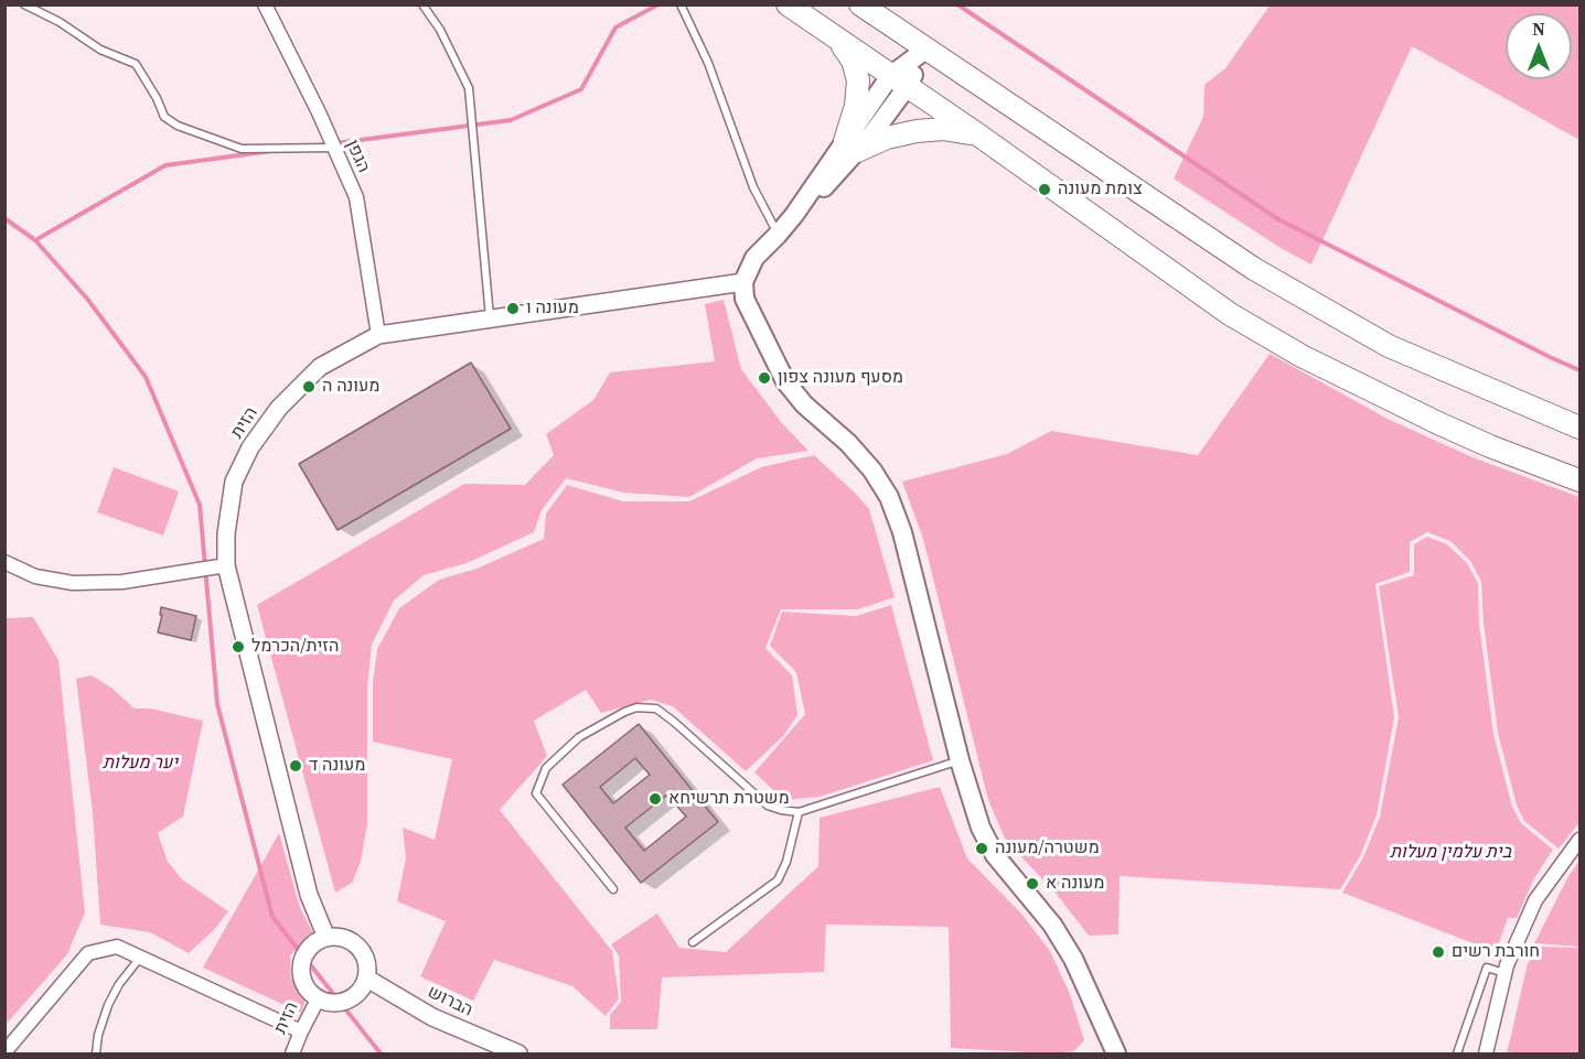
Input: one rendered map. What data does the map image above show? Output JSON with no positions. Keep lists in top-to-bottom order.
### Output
{
  "streets": {
    "street": ["הגפן", "הזית", "הברוש"]
  },
  "crossings": [
    ["הגפן", "הזית"],
    ["הזית", "הברוש"]
  ],
  "parks": ["יער מעלות", "בית עלמין מעלות"],
  "places": [
    "צומת מעונה",
    "מעונה ו",
    "מסעף מעונה צפון",
    "מעונה ה",
    "הזית/הכרמל",
    "מעונה ד",
    "משטרת תרשיחא",
    "משטרה/מעונה",
    "מעונה א",
    "חורבת רשים"
  ],
  "north": "top"
}
